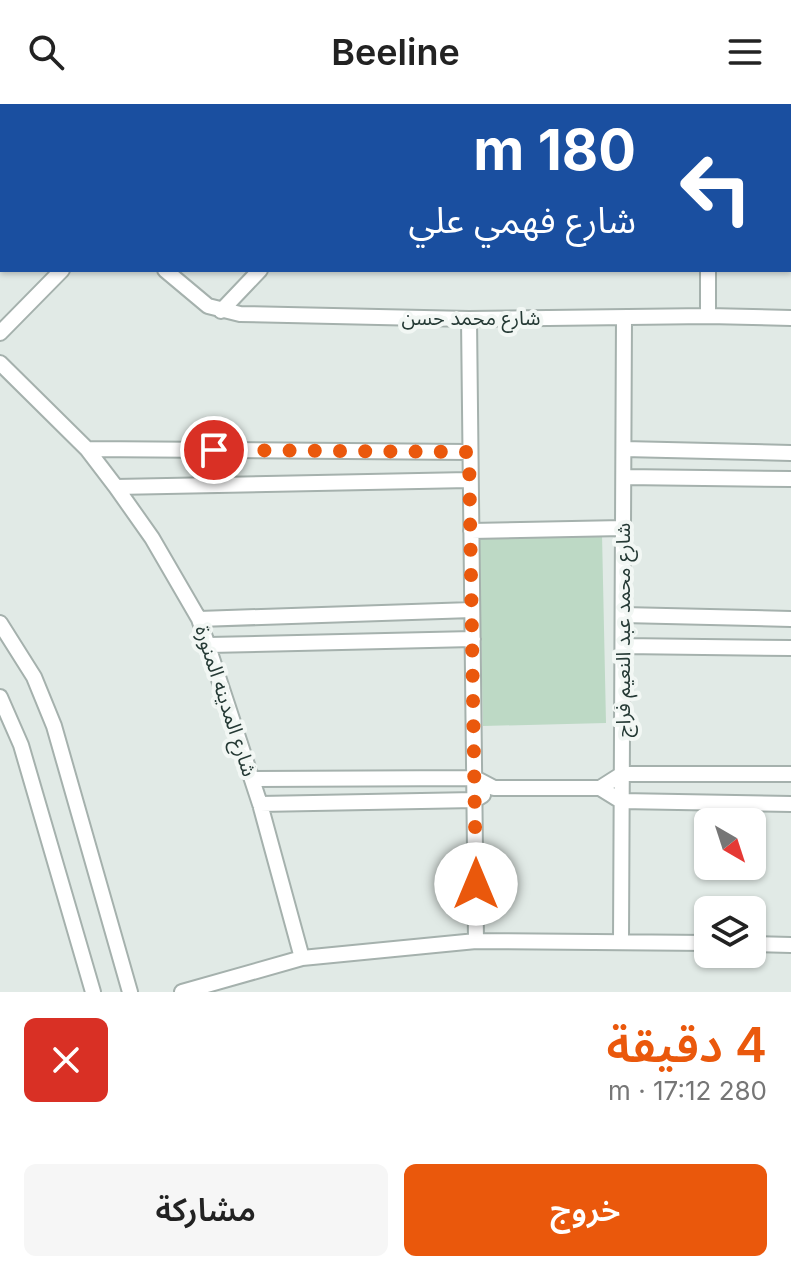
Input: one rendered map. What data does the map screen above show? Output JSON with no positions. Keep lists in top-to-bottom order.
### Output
{
  "streets": {
    "street": ["شارع محمد حسن", "شارع محمد عبد النعيم فراج", "شارع المدينه المنورة"]
  },
  "crossings": [
    ["شارع محمد حسن", "شارع محمد عبد النعيم فراج"]
  ],
  "north": "bottom right",
  "page": {
    "header": "Beeline",
    "turn": ["180 m", "شارع فهمي علي"],
    "heading": ["4 دقيقة", "280 m · 17:12"],
    "buttons": ["خروج", "مشاركة"]
  }
}
